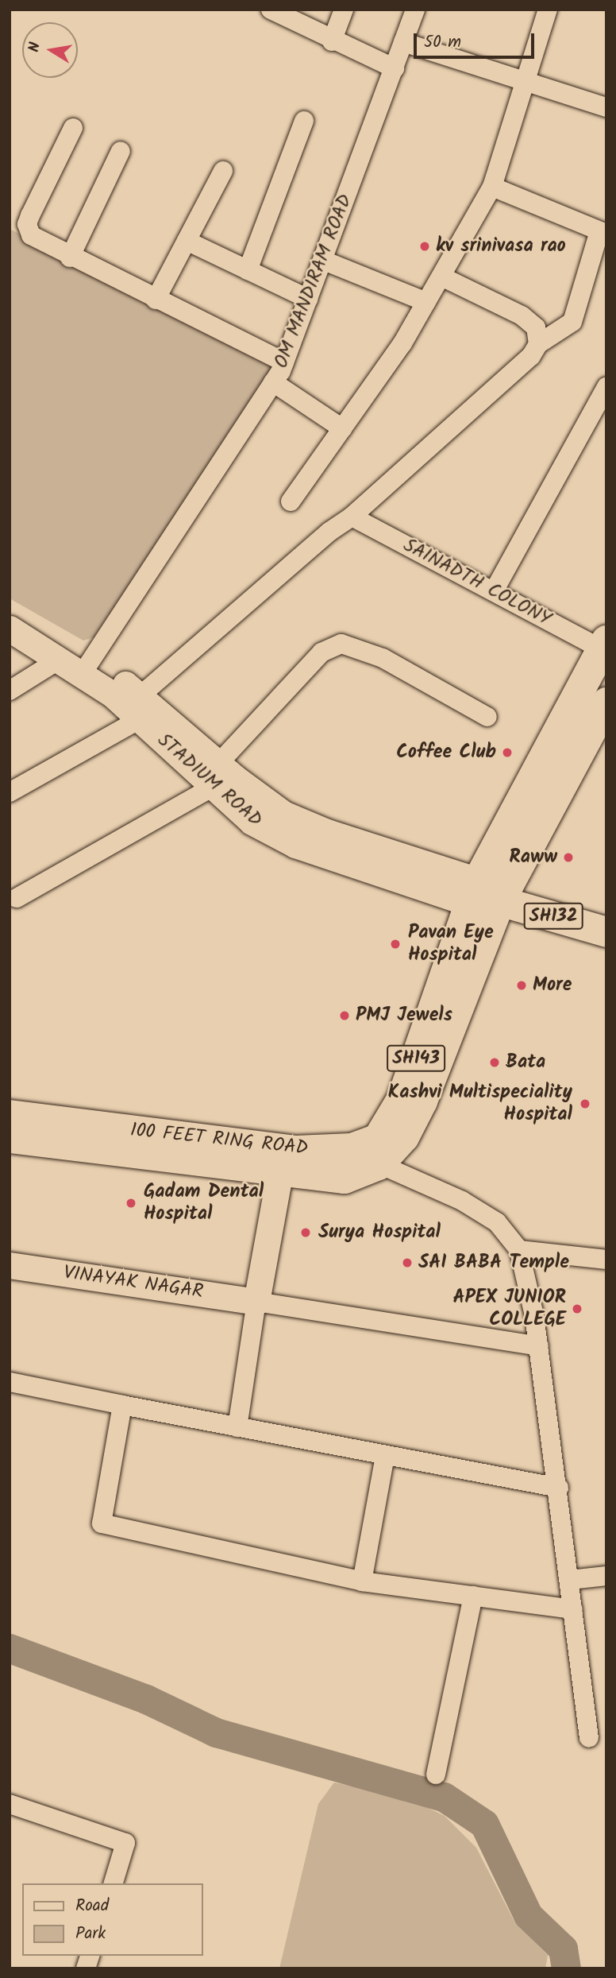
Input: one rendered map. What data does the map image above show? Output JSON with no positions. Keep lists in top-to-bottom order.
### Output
{
  "streets": {
    "main road": ["SH132", "SH143", "100 FEET RING ROAD"],
    "street": ["OM MANDIRAM ROAD", "SAINADTH COLONY", "VINAYAK NAGAR"]
  },
  "crossings": [
    ["SAINADTH COLONY", "100 FEET RING ROAD"],
    ["SH132", "100 FEET RING ROAD"]
  ],
  "places": [
    "kv srinivasa rao",
    "Coffee Club",
    "Raww",
    "Pavan Eye Hospital",
    "More",
    "PMJ Jewels",
    "Bata",
    "Kashvi Multispeciality Hospital",
    "Gadam Dental Hospital",
    "Surya Hospital",
    "SAI BABA Temple",
    "APEX JUNIOR COLLEGE"
  ],
  "legend": ["Road", "Park"],
  "scale_bar": "50 m",
  "north": "left"
}
